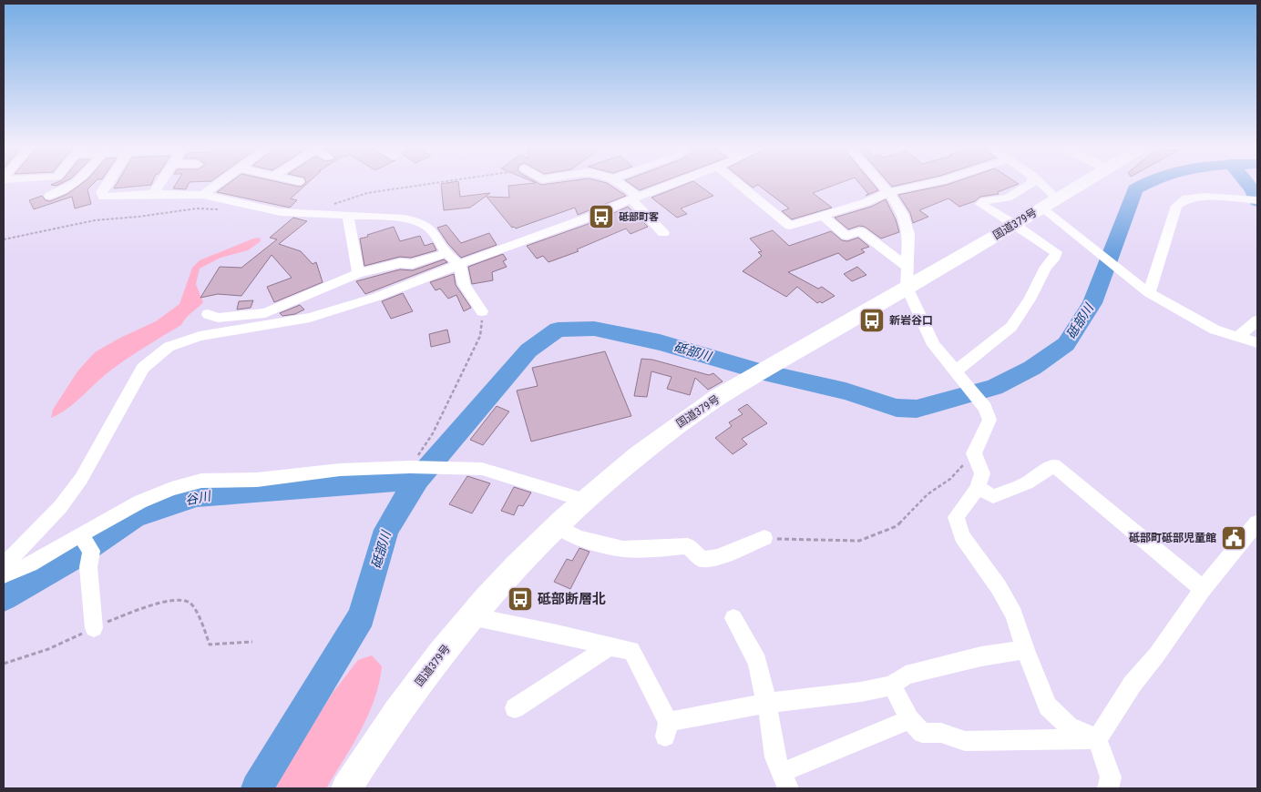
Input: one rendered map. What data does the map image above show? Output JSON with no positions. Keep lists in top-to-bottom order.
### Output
{
  "streets": {
    "highway": ["国道379号"]
  },
  "water": ["砥部川", "谷川"],
  "places": {
    "bus stop": ["砥部町客", "新岩谷口", "砥部断層北"],
    "public building": ["砥部町砥部児童館"]
  }
}
